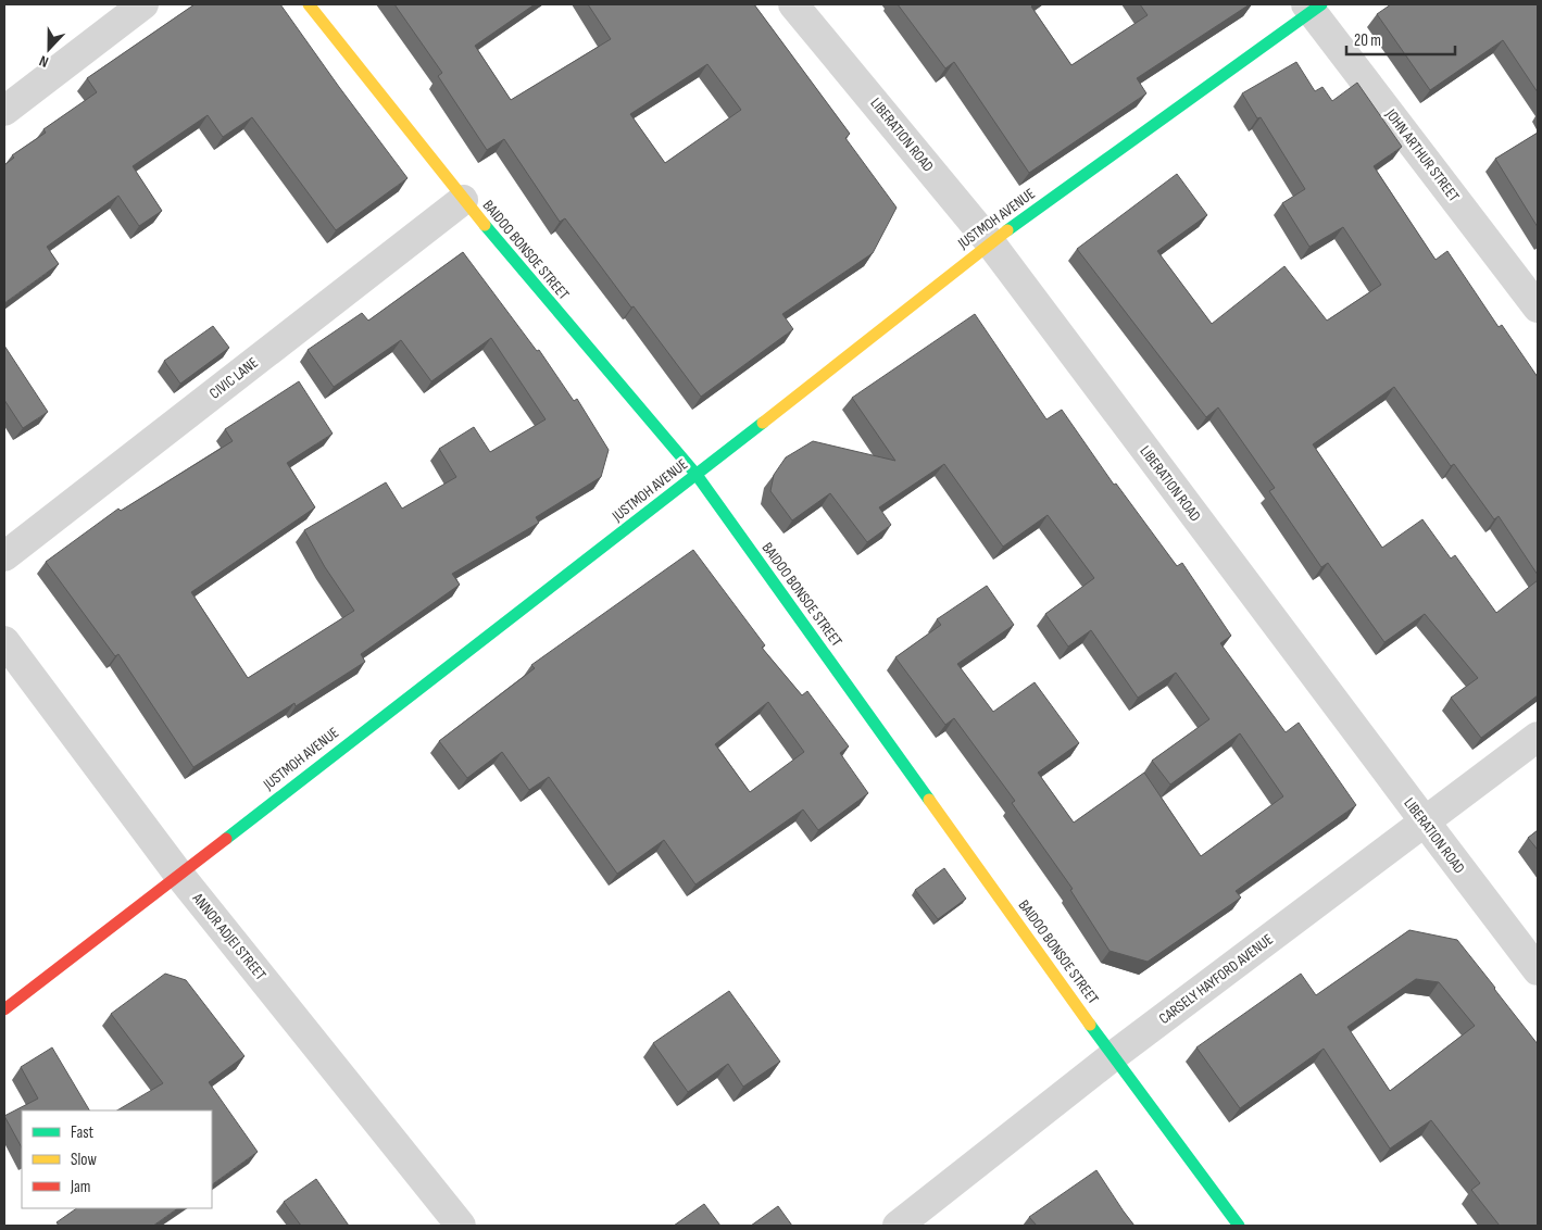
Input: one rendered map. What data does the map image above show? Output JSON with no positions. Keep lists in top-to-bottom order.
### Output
{
  "streets": {
    "street": [
      "LIBERATION ROAD",
      "JOHN ARTHUR STREET",
      "JUSTMOH AVENUE",
      "BAIDOO BONSOE STREET",
      "CIVIC LANE",
      "ANNOR ADJEI STREET",
      "CARSELY HAYFORD AVENUE"
    ]
  },
  "crossings": [
    ["LIBERATION ROAD", "JUSTMOH AVENUE"],
    ["LIBERATION ROAD", "CARSELY HAYFORD AVENUE"],
    ["JOHN ARTHUR STREET", "JUSTMOH AVENUE"],
    ["JUSTMOH AVENUE", "BAIDOO BONSOE STREET"],
    ["JUSTMOH AVENUE", "ANNOR ADJEI STREET"],
    ["BAIDOO BONSOE STREET", "CIVIC LANE"],
    ["BAIDOO BONSOE STREET", "CARSELY HAYFORD AVENUE"]
  ],
  "legend": ["Fast", "Slow", "Jam"],
  "scale_bar": "20 m",
  "north": "bottom"
}
